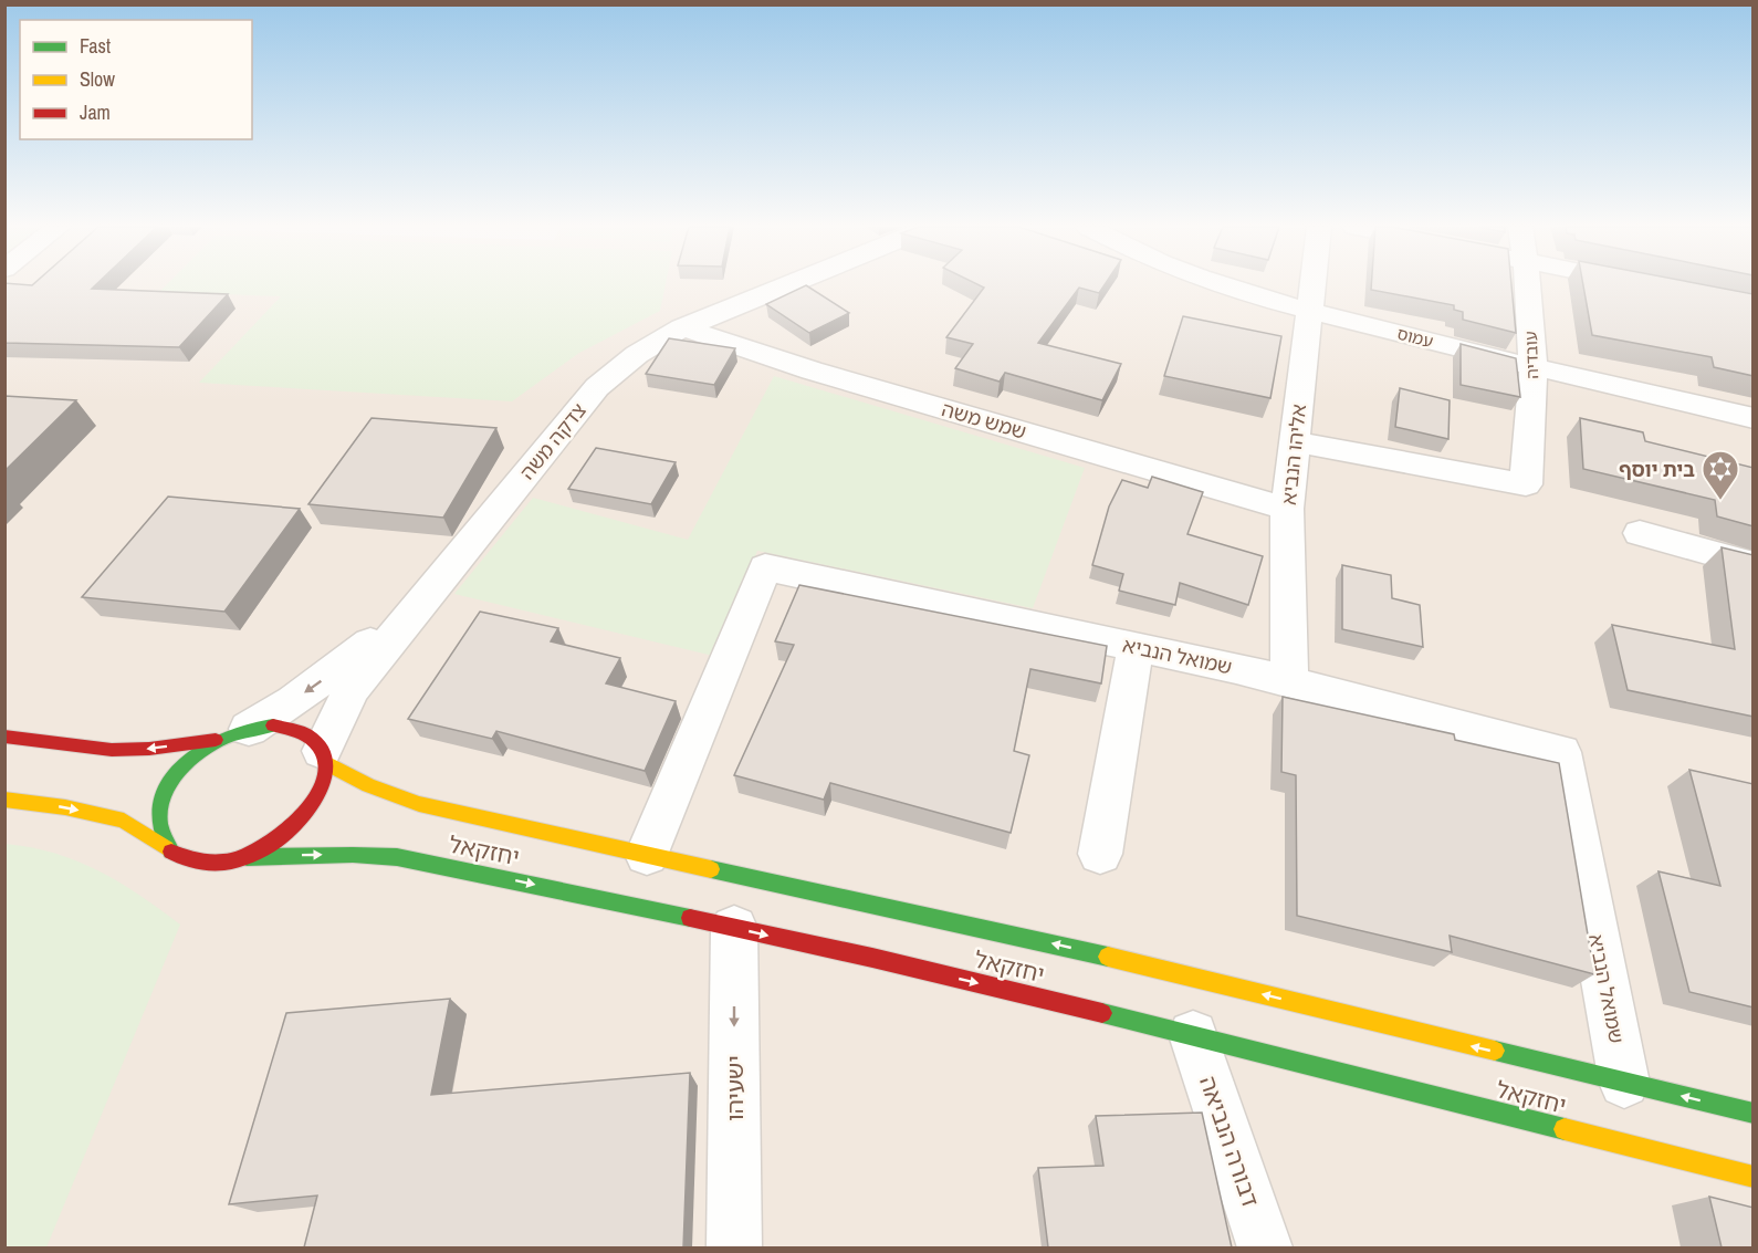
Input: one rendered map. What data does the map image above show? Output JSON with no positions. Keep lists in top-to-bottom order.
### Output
{
  "streets": {
    "street": [
      "עמוס",
      "עובדיה",
      "שמש משה",
      "צדקה משה",
      "אליהו הנביא",
      "שמואל הנביא",
      "יחזקאל",
      "ישעיהו",
      "דבורה הנביאה"
    ]
  },
  "crossings": [
    ["עמוס", "עובדיה"],
    ["עמוס", "אליהו הנביא"],
    ["עובדיה", "אליהו הנביא"],
    ["שמש משה", "צדקה משה"],
    ["שמש משה", "אליהו הנביא"],
    ["צדקה משה", "יחזקאל"],
    ["אליהו הנביא", "שמואל הנביא"],
    ["שמואל הנביא", "יחזקאל"],
    ["יחזקאל", "ישעיהו"],
    ["יחזקאל", "דבורה הנביאה"]
  ],
  "one_way": ["ישעיהו"],
  "places": {
    "synagogue": ["בית יוסף"]
  },
  "legend": ["Fast", "Slow", "Jam"]
}
